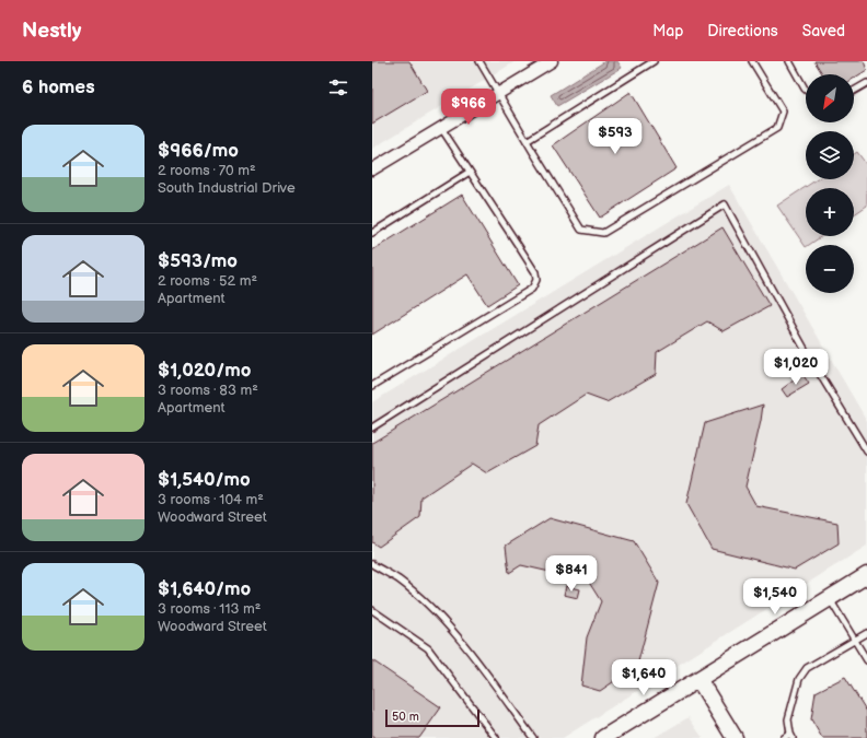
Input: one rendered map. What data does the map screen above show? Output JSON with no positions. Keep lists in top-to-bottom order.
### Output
{
  "scale_bar": "50 m",
  "north": "bottom left",
  "page": {
    "header": "Nestly",
    "nav": ["Map", "Directions", "Saved"],
    "heading": "6 homes",
    "map_buttons": ["+", "−"],
    "price": [
      "$966",
      "$593",
      "$1,020",
      "$841",
      "$1,540",
      "$1,640"
    ],
    "list": [
      {
        "name": "$966/mo",
        "note": "2 rooms · 70 m² · South Industrial Drive"
      },
      {
        "name": "$593/mo",
        "note": "2 rooms · 52 m² · Apartment"
      },
      {
        "name": "$1,020/mo",
        "note": "3 rooms · 83 m² · Apartment"
      },
      {
        "name": "$1,540/mo",
        "note": "3 rooms · 104 m² · Woodward Street"
      },
      {
        "name": "$1,640/mo",
        "note": "3 rooms · 113 m² · Woodward Street"
      }
    ],
    "scale": "50 m"
  }
}
